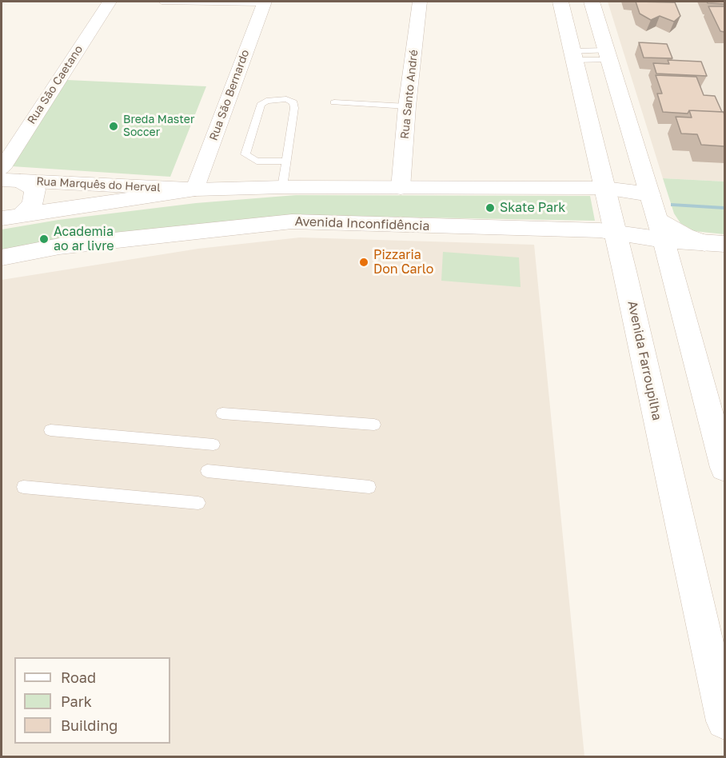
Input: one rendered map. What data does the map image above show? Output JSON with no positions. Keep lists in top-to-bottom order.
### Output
{
  "streets": {
    "main road": ["Avenida Inconfidência", "Avenida Farroupilha"],
    "street": [
      "Rua São Caetano",
      "Rua Santo André",
      "Rua São Bernardo",
      "Rua Marquês do Herval"
    ]
  },
  "crossings": [
    ["Rua São Bernardo", "Rua Marquês do Herval"],
    ["Avenida Inconfidência", "Avenida Farroupilha"]
  ],
  "places": [
    "Breda Master Soccer",
    "Skate Park",
    "Academia ao ar livre",
    "Pizzaria Don Carlo"
  ],
  "legend": ["Road", "Park", "Building"]
}
